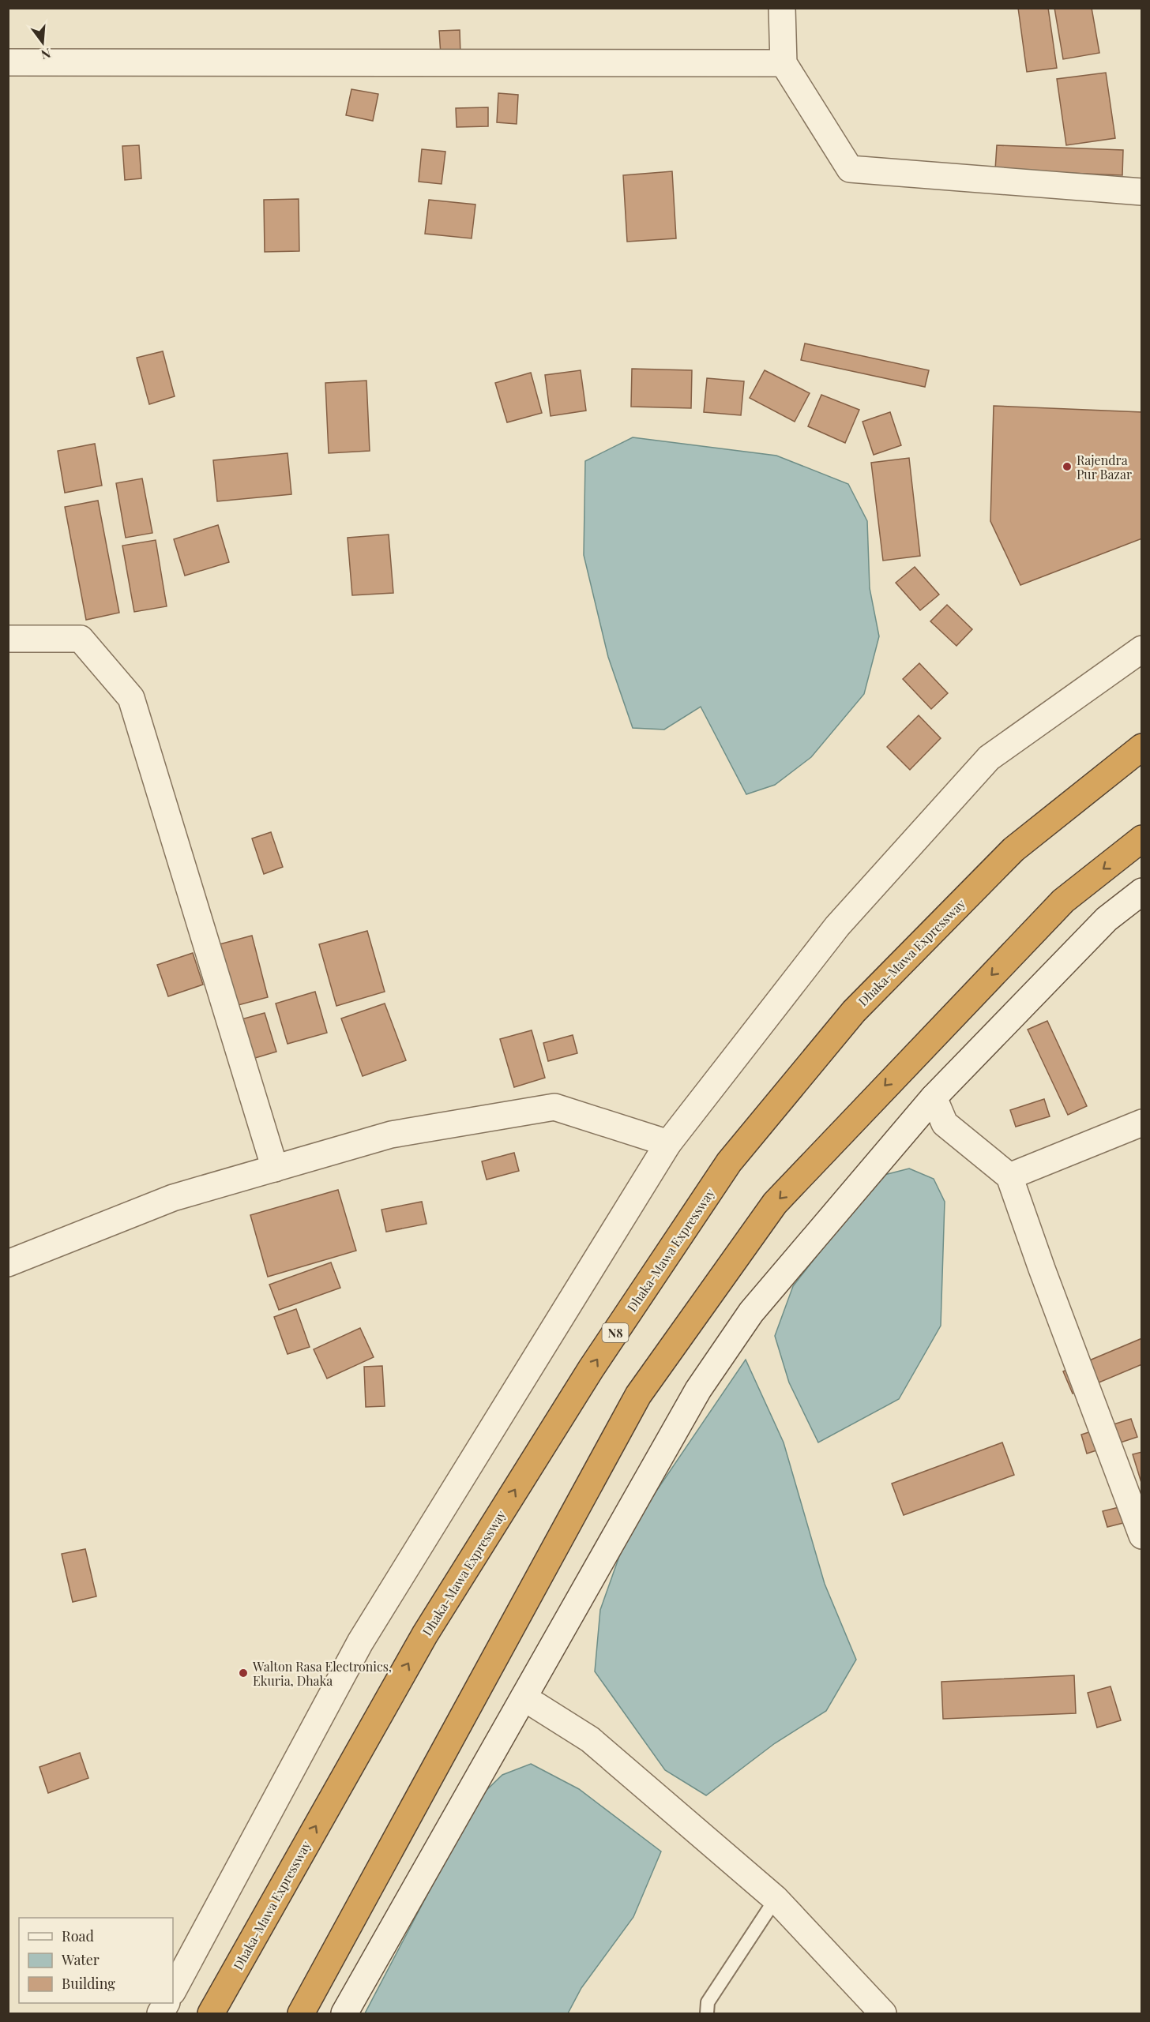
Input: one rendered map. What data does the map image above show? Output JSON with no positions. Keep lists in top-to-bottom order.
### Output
{
  "streets": {
    "highway": ["Dhaka-Mawa Expressway", "N8"]
  },
  "places": ["Rajendra Pur Bazar", "Walton Rasa Electronics, Ekuria, Dhaka"],
  "legend": ["Road", "Water", "Building"],
  "north": "bottom"
}
